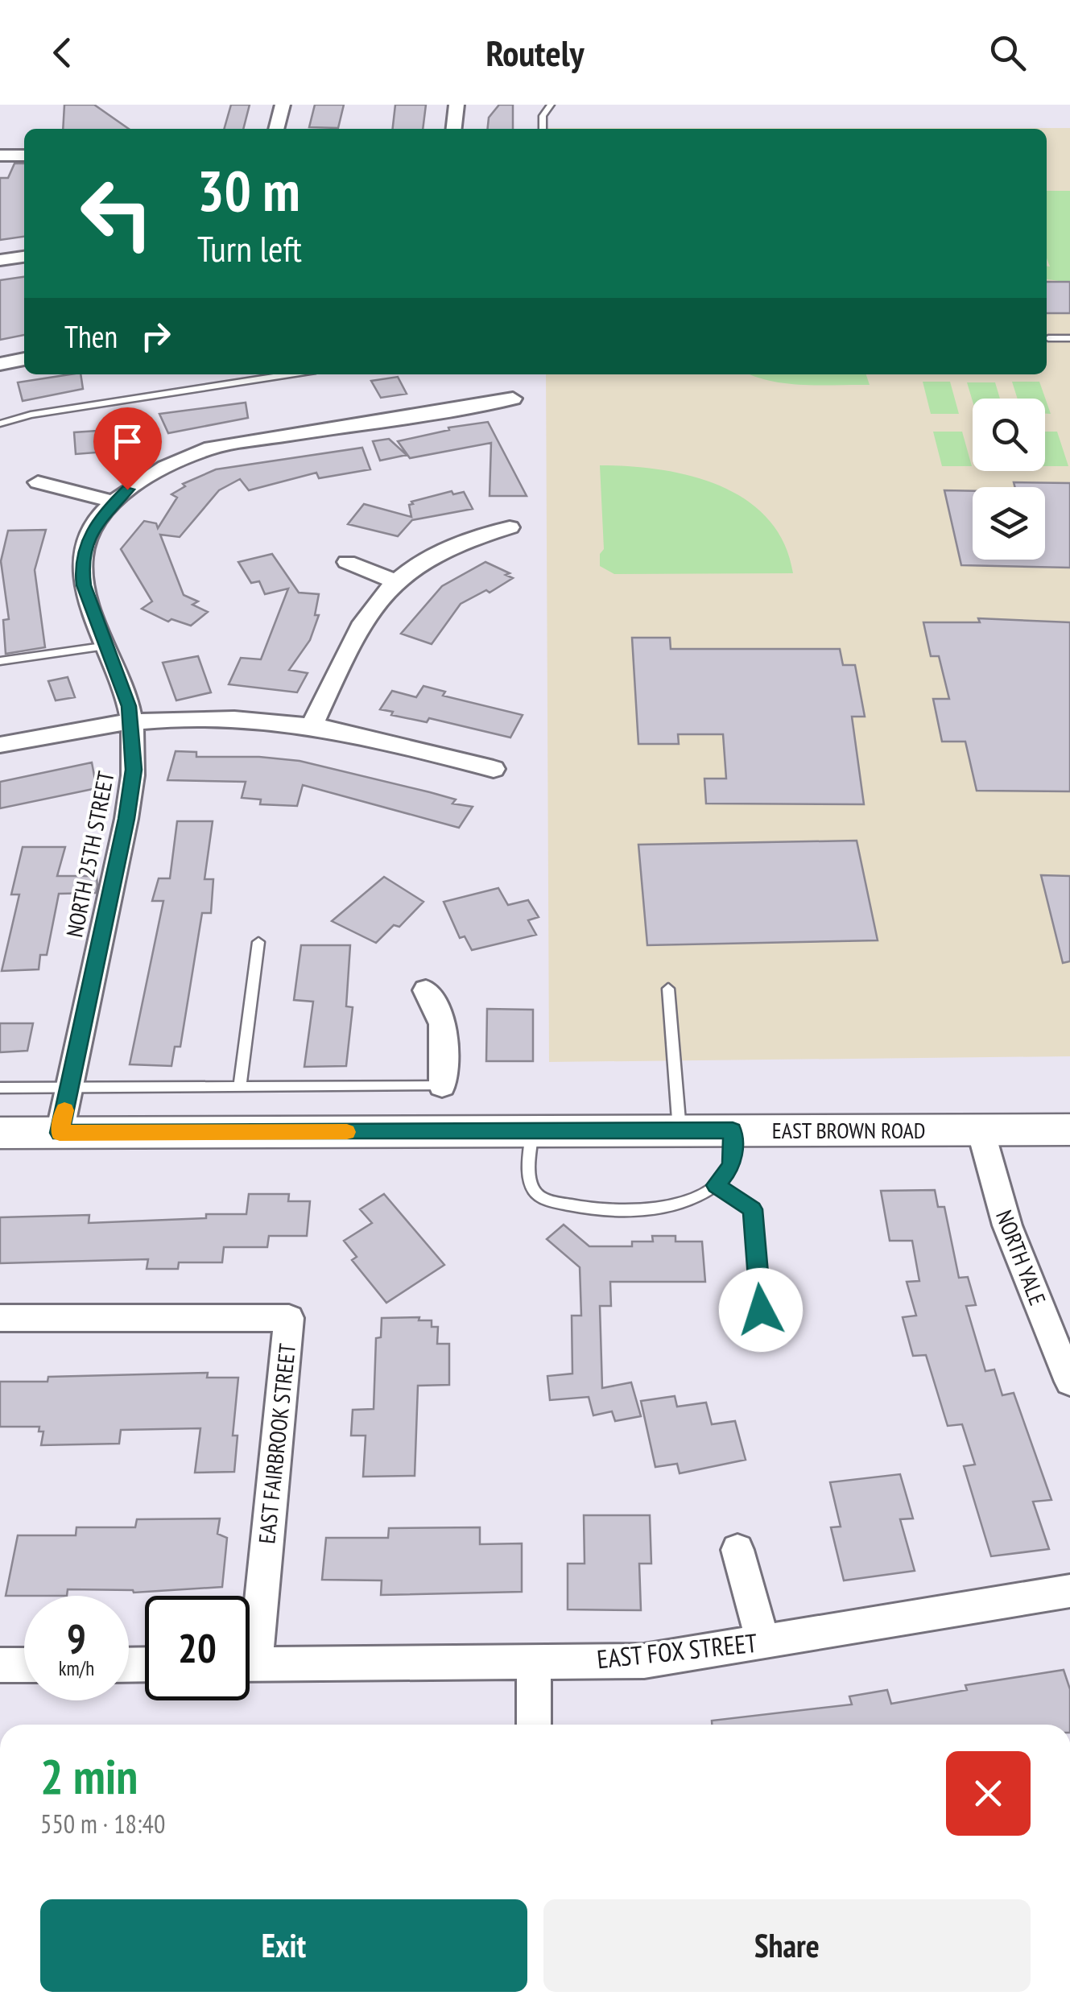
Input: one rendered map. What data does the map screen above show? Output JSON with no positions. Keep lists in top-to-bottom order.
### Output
{
  "streets": {
    "main road": ["EAST BROWN ROAD"],
    "street": [
      "NORTH 25TH STREET",
      "NORTH YALE",
      "EAST FAIRBROOK STREET",
      "EAST FOX STREET"
    ]
  },
  "crossings": [
    ["NORTH 25TH STREET", "EAST BROWN ROAD"],
    ["EAST BROWN ROAD", "NORTH YALE"]
  ],
  "page": {
    "header": "Routely",
    "turn": ["30 m", "Turn left"],
    "then": "Then",
    "speed": "9 km/h",
    "limit": "20",
    "heading": ["2 min", "550 m · 18:40"],
    "buttons": ["Exit", "Share"]
  }
}
